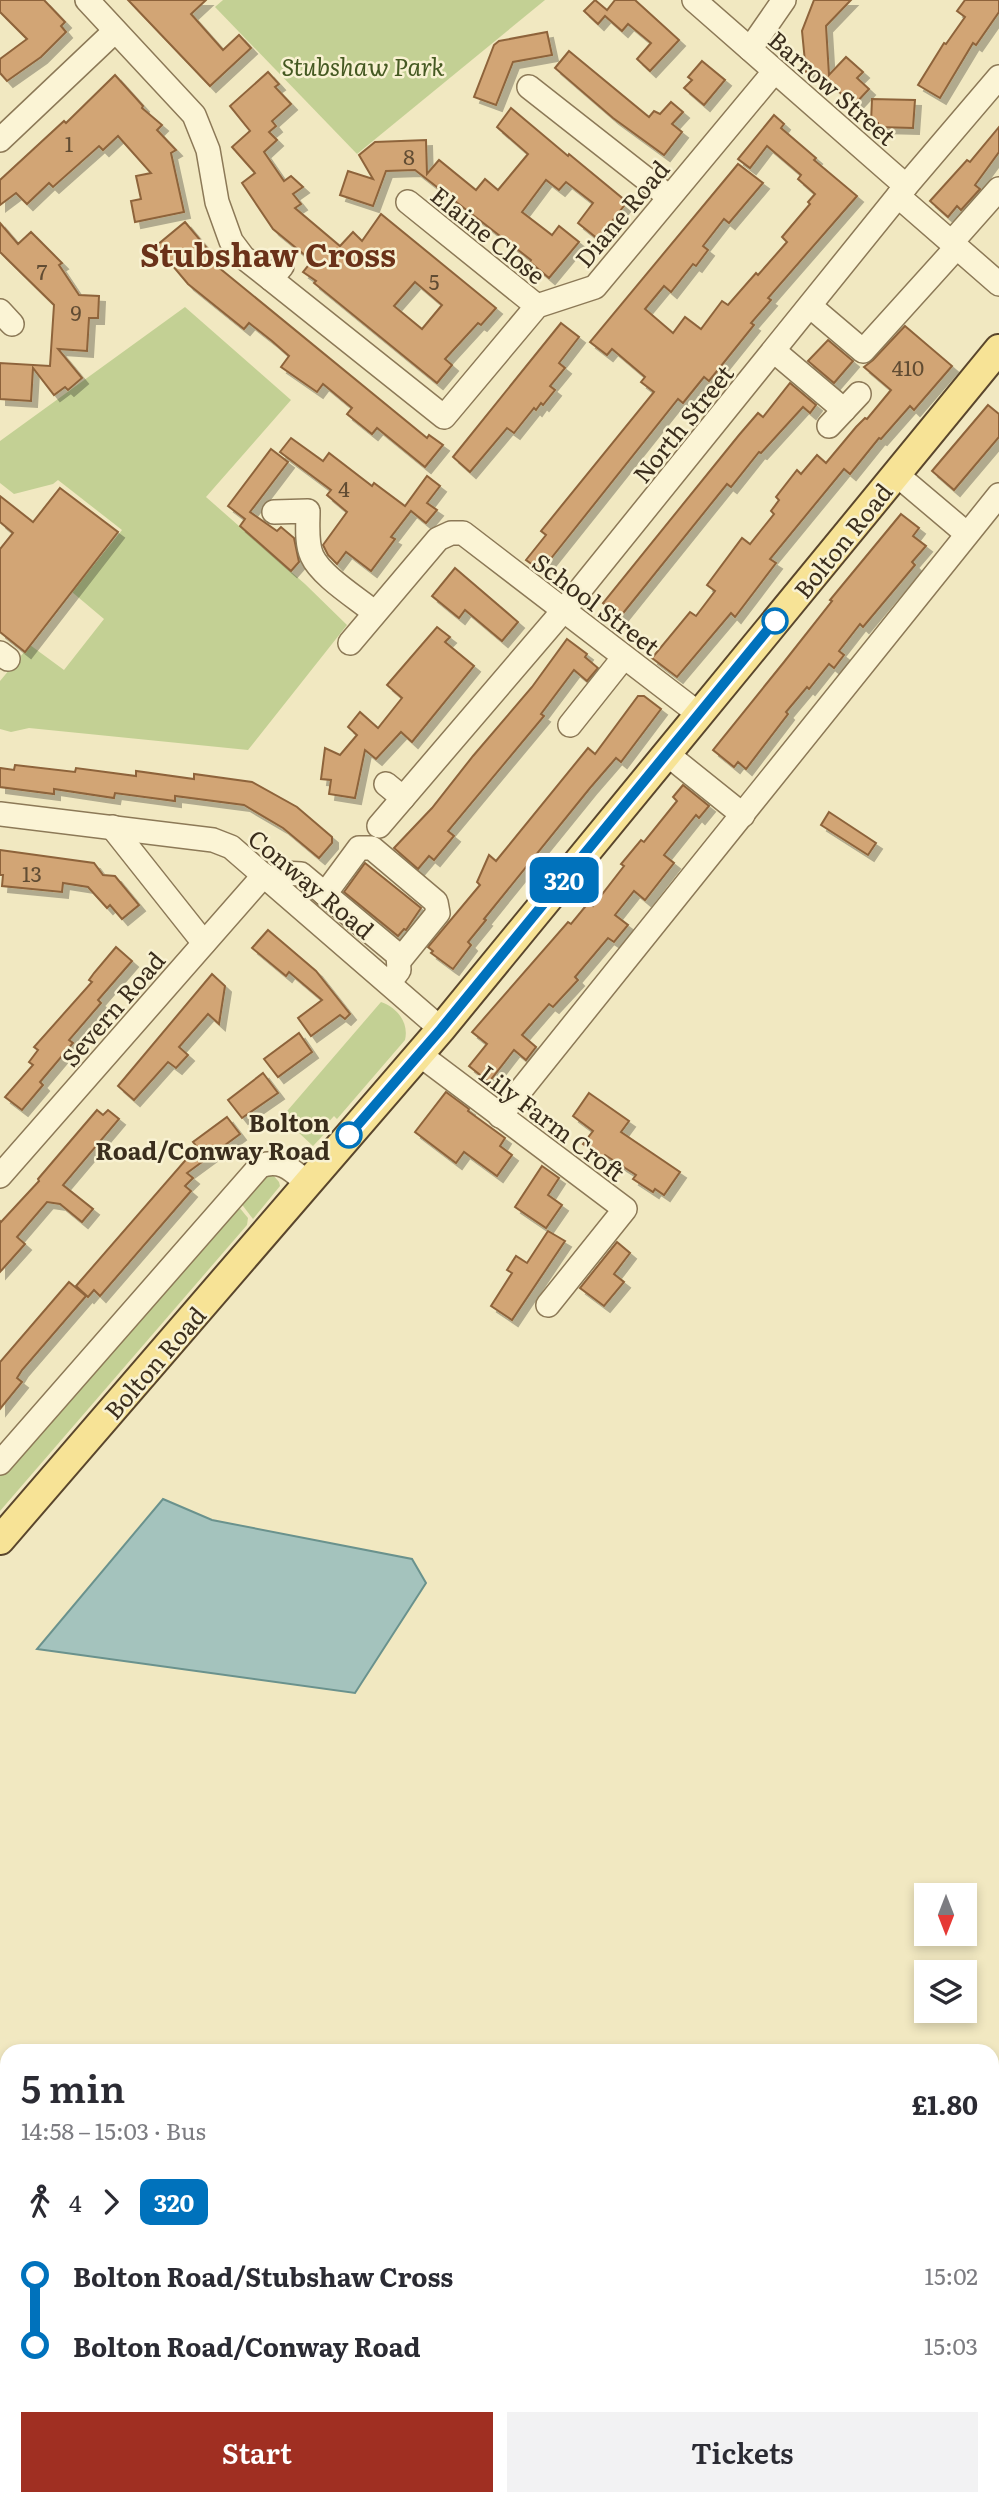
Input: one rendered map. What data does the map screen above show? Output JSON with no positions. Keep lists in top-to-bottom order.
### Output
{
  "streets": {
    "main road": ["Bolton Road"],
    "street": [
      "Barrow Street",
      "Diane Road",
      "Elaine Close",
      "North Street",
      "School Street",
      "Conway Road",
      "Severn Road",
      "Lily Farm Croft"
    ]
  },
  "crossings": [
    ["Barrow Street", "Diane Road"],
    ["Barrow Street", "North Street"],
    ["Diane Road", "Elaine Close"],
    ["North Street", "School Street"],
    ["Bolton Road", "School Street"],
    ["Bolton Road", "Conway Road"],
    ["Bolton Road", "Lily Farm Croft"],
    ["Conway Road", "Severn Road"]
  ],
  "districts": ["Stubshaw Cross"],
  "parks": ["Stubshaw Park"],
  "places": ["Bolton Road/Conway Road"],
  "lines": ["bus line 320"],
  "house_numbers": [
    "1",
    "8",
    "7",
    "5",
    "9",
    "410",
    "4",
    "13"
  ],
  "north": "bottom",
  "page": {
    "on_map": "320",
    "heading": ["5 min", "14:58 – 15:03 · Bus", "£1.80"],
    "legs": ["4", "320"],
    "list": [
      {
        "name": "Bolton Road/Stubshaw Cross",
        "value": "15:02"
      },
      {
        "name": "Bolton Road/Conway Road",
        "value": "15:03"
      }
    ],
    "buttons": ["Start", "Tickets"]
  }
}
